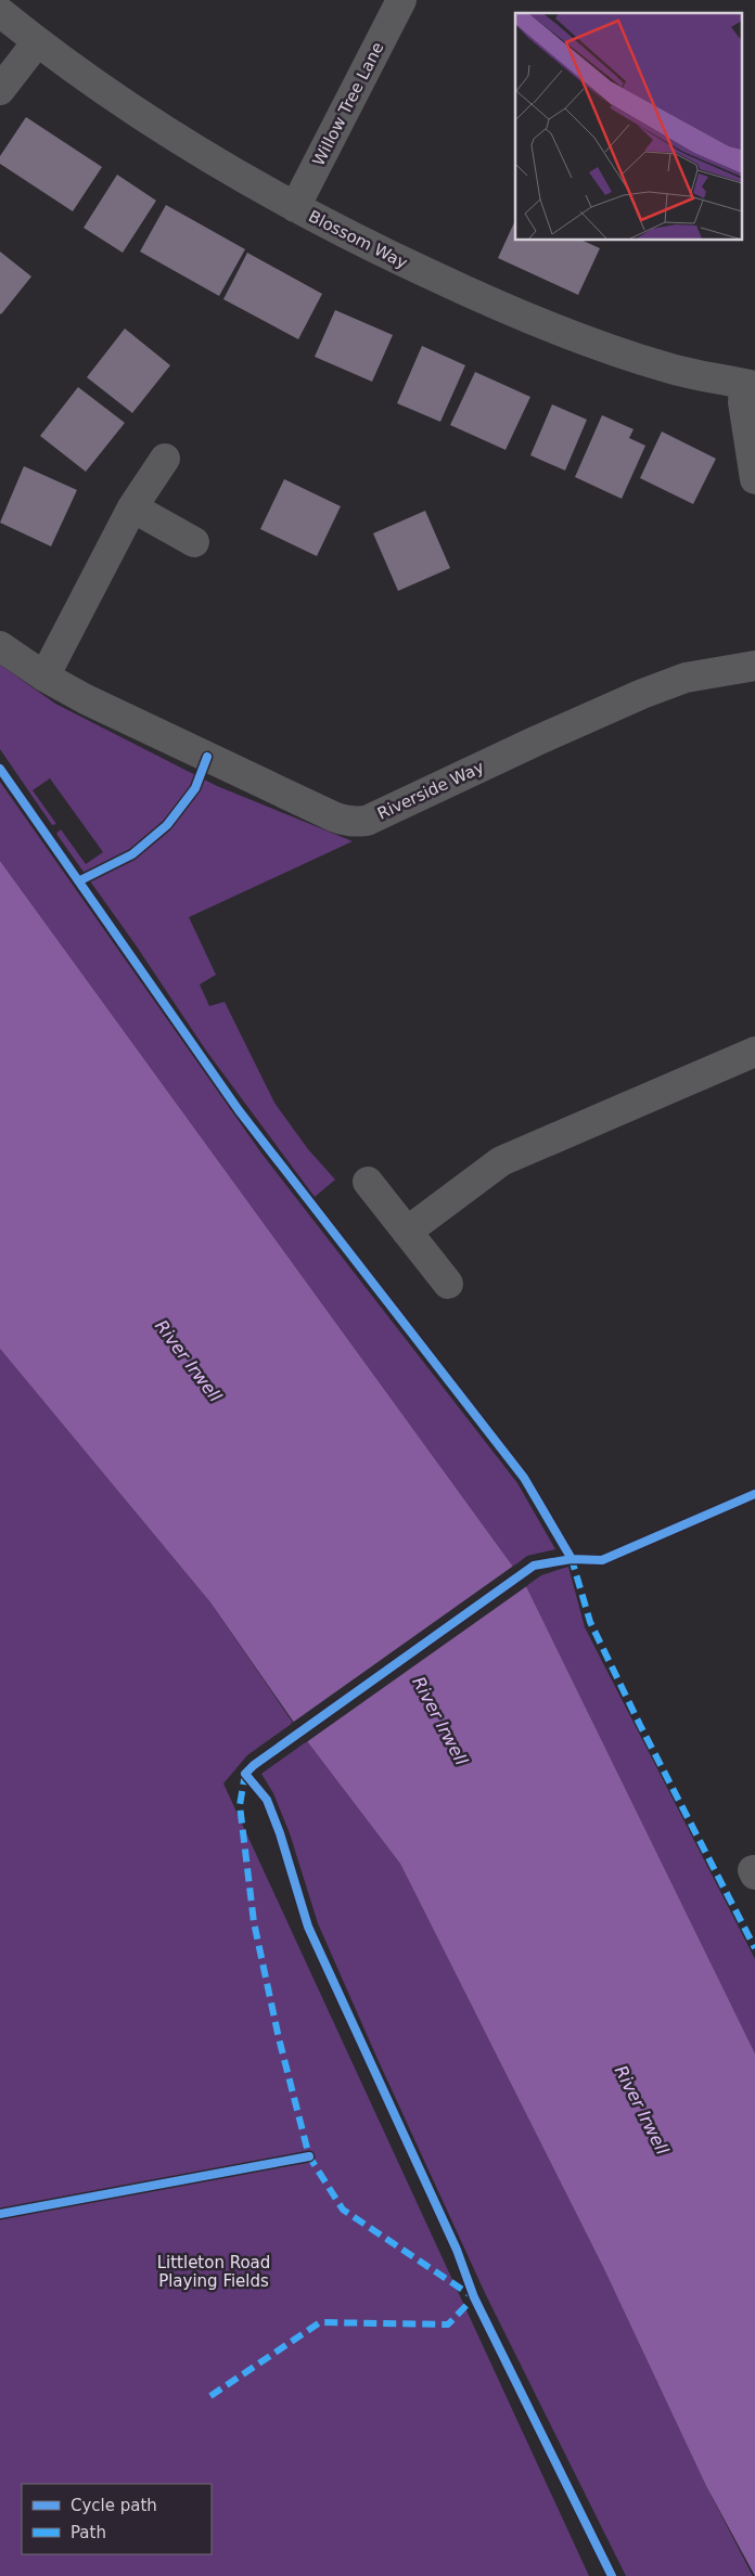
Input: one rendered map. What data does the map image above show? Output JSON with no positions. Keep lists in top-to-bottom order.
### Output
{
  "streets": {
    "street": ["Willow Tree Lane", "Blossom Way", "Riverside Way"]
  },
  "crossings": [
    ["Willow Tree Lane", "Blossom Way"]
  ],
  "water": ["River Irwell"],
  "parks": ["Littleton Road Playing Fields"],
  "legend": ["Cycle path", "Path"]
}
